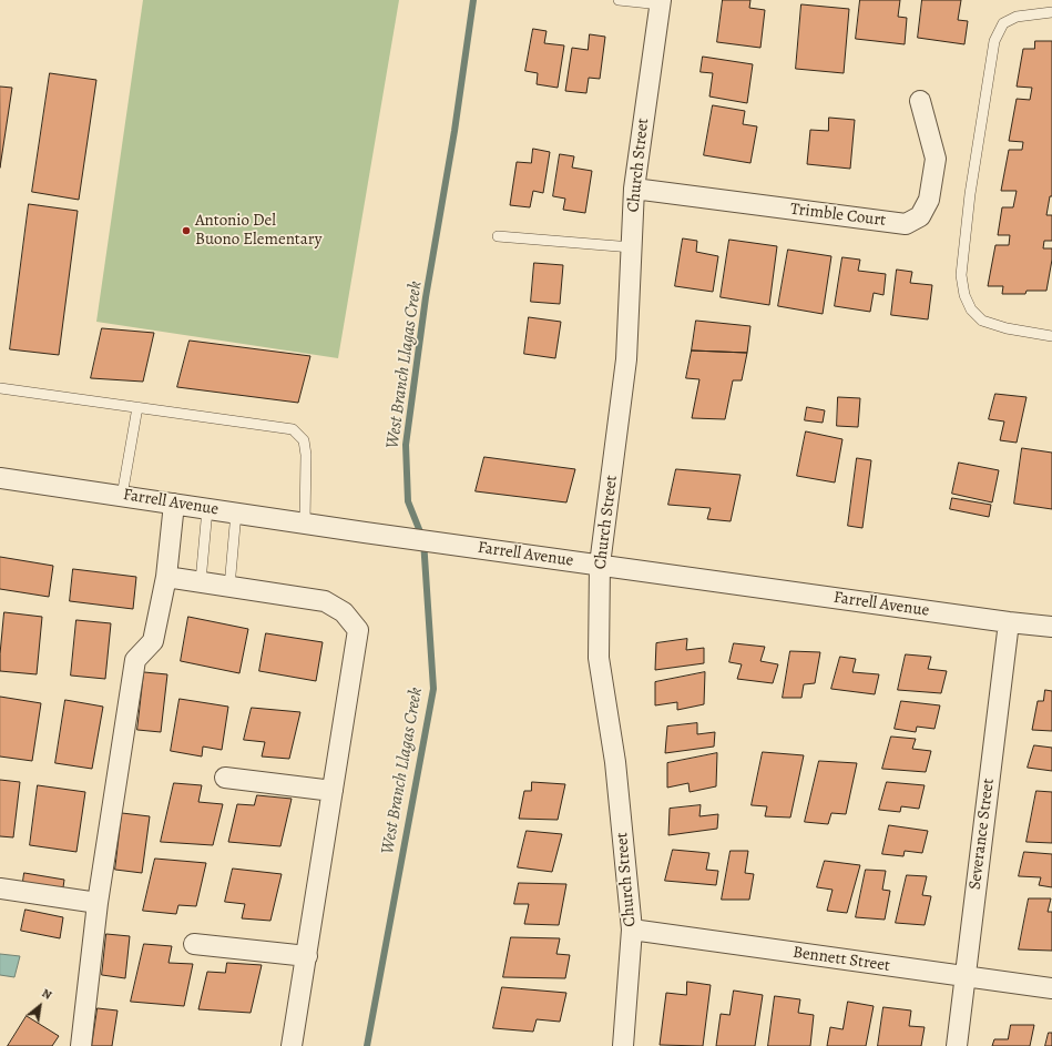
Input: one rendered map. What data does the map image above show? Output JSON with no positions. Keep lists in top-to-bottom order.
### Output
{
  "streets": {
    "street": [
      "Church Street",
      "Trimble Court",
      "Farrell Avenue",
      "Severance Street",
      "Bennett Street"
    ]
  },
  "crossings": [
    ["Church Street", "Trimble Court"],
    ["Church Street", "Farrell Avenue"],
    ["Church Street", "Bennett Street"],
    ["Farrell Avenue", "Severance Street"],
    ["Severance Street", "Bennett Street"]
  ],
  "water": ["West Branch Llagas Creek"],
  "places": ["Antonio Del Buono Elementary"],
  "north": "top right"
}
